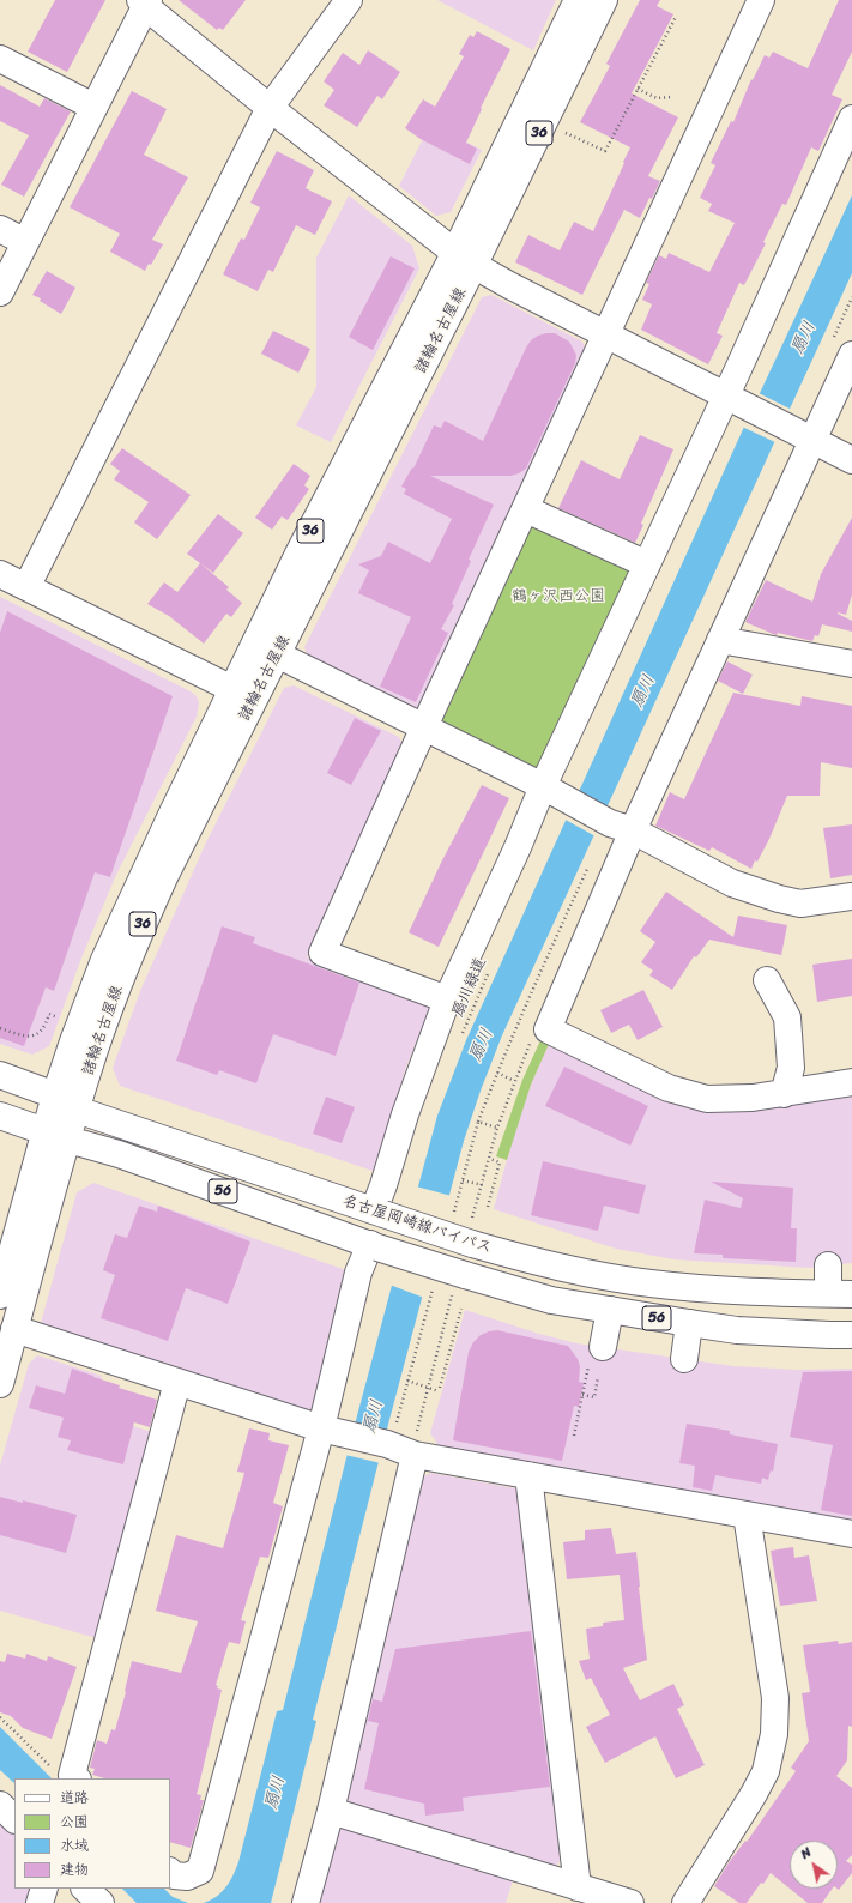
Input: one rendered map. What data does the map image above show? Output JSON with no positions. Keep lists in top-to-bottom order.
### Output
{
  "streets": {
    "street": [
      "36",
      "諸輪名古屋線",
      "56",
      "名古屋岡崎線バイパス"
    ],
    "path": ["扇川緑道"]
  },
  "crossings": [
    ["諸輪名古屋線", "名古屋岡崎線バイパス"]
  ],
  "water": ["扇川"],
  "parks": ["鶴ヶ沢西公園"],
  "legend": [
    "道路",
    "公園",
    "水域",
    "建物"
  ],
  "north": "top left"
}
